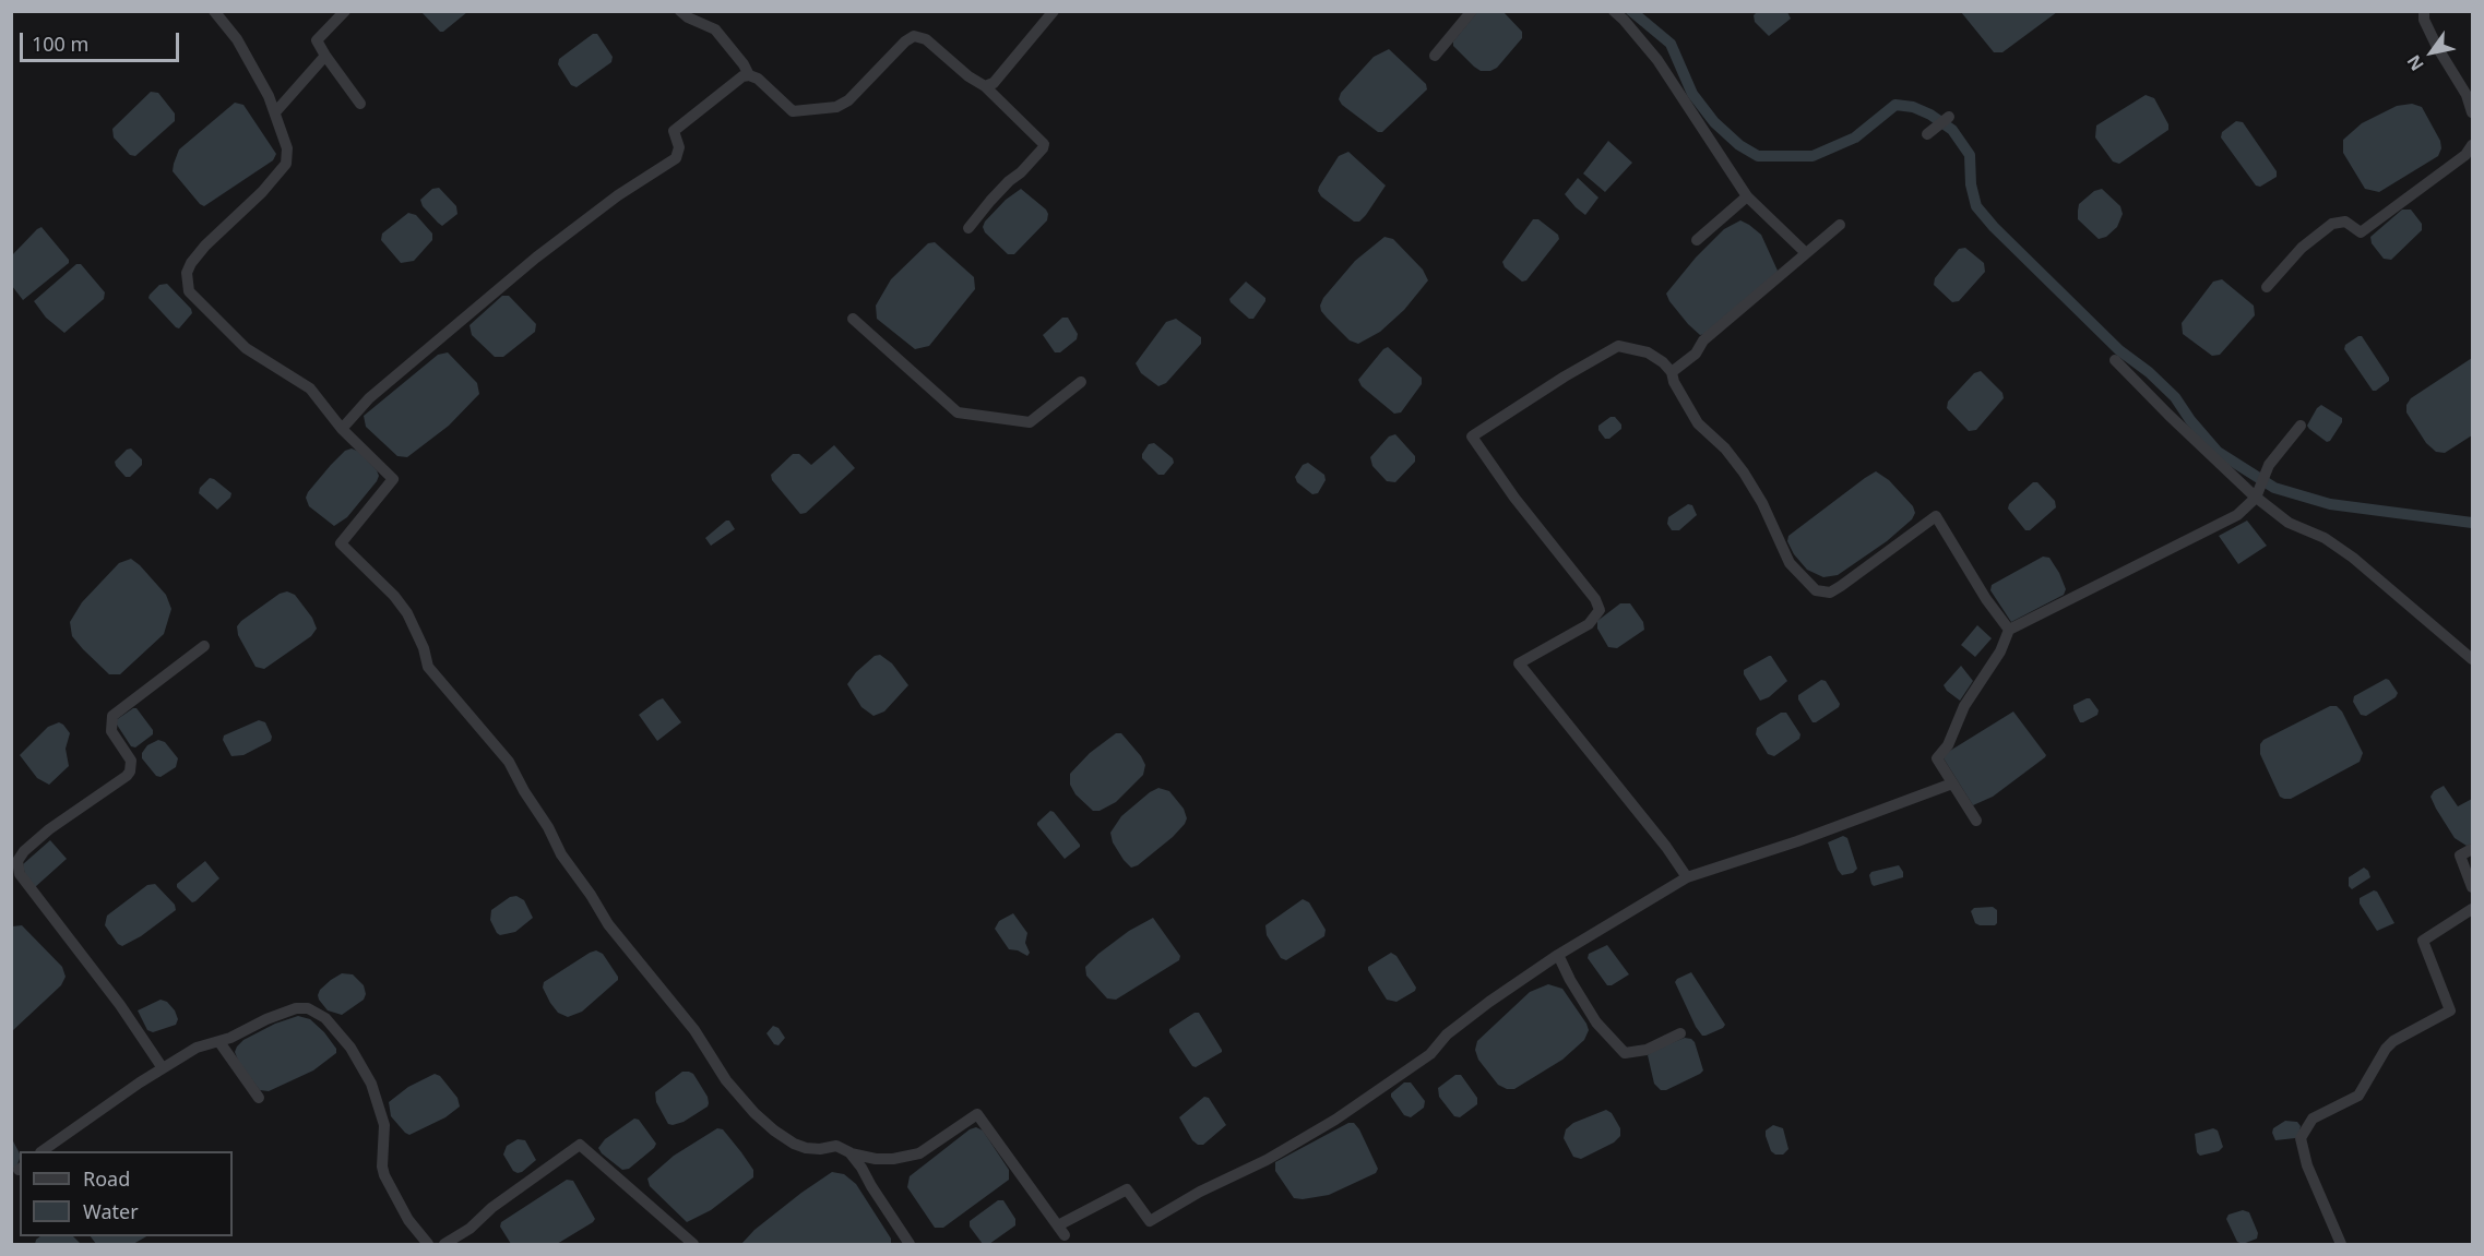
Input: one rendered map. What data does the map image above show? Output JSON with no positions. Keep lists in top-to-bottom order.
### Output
{
  "legend": ["Road", "Water"],
  "scale_bar": "100 m",
  "north": "bottom left"
}
